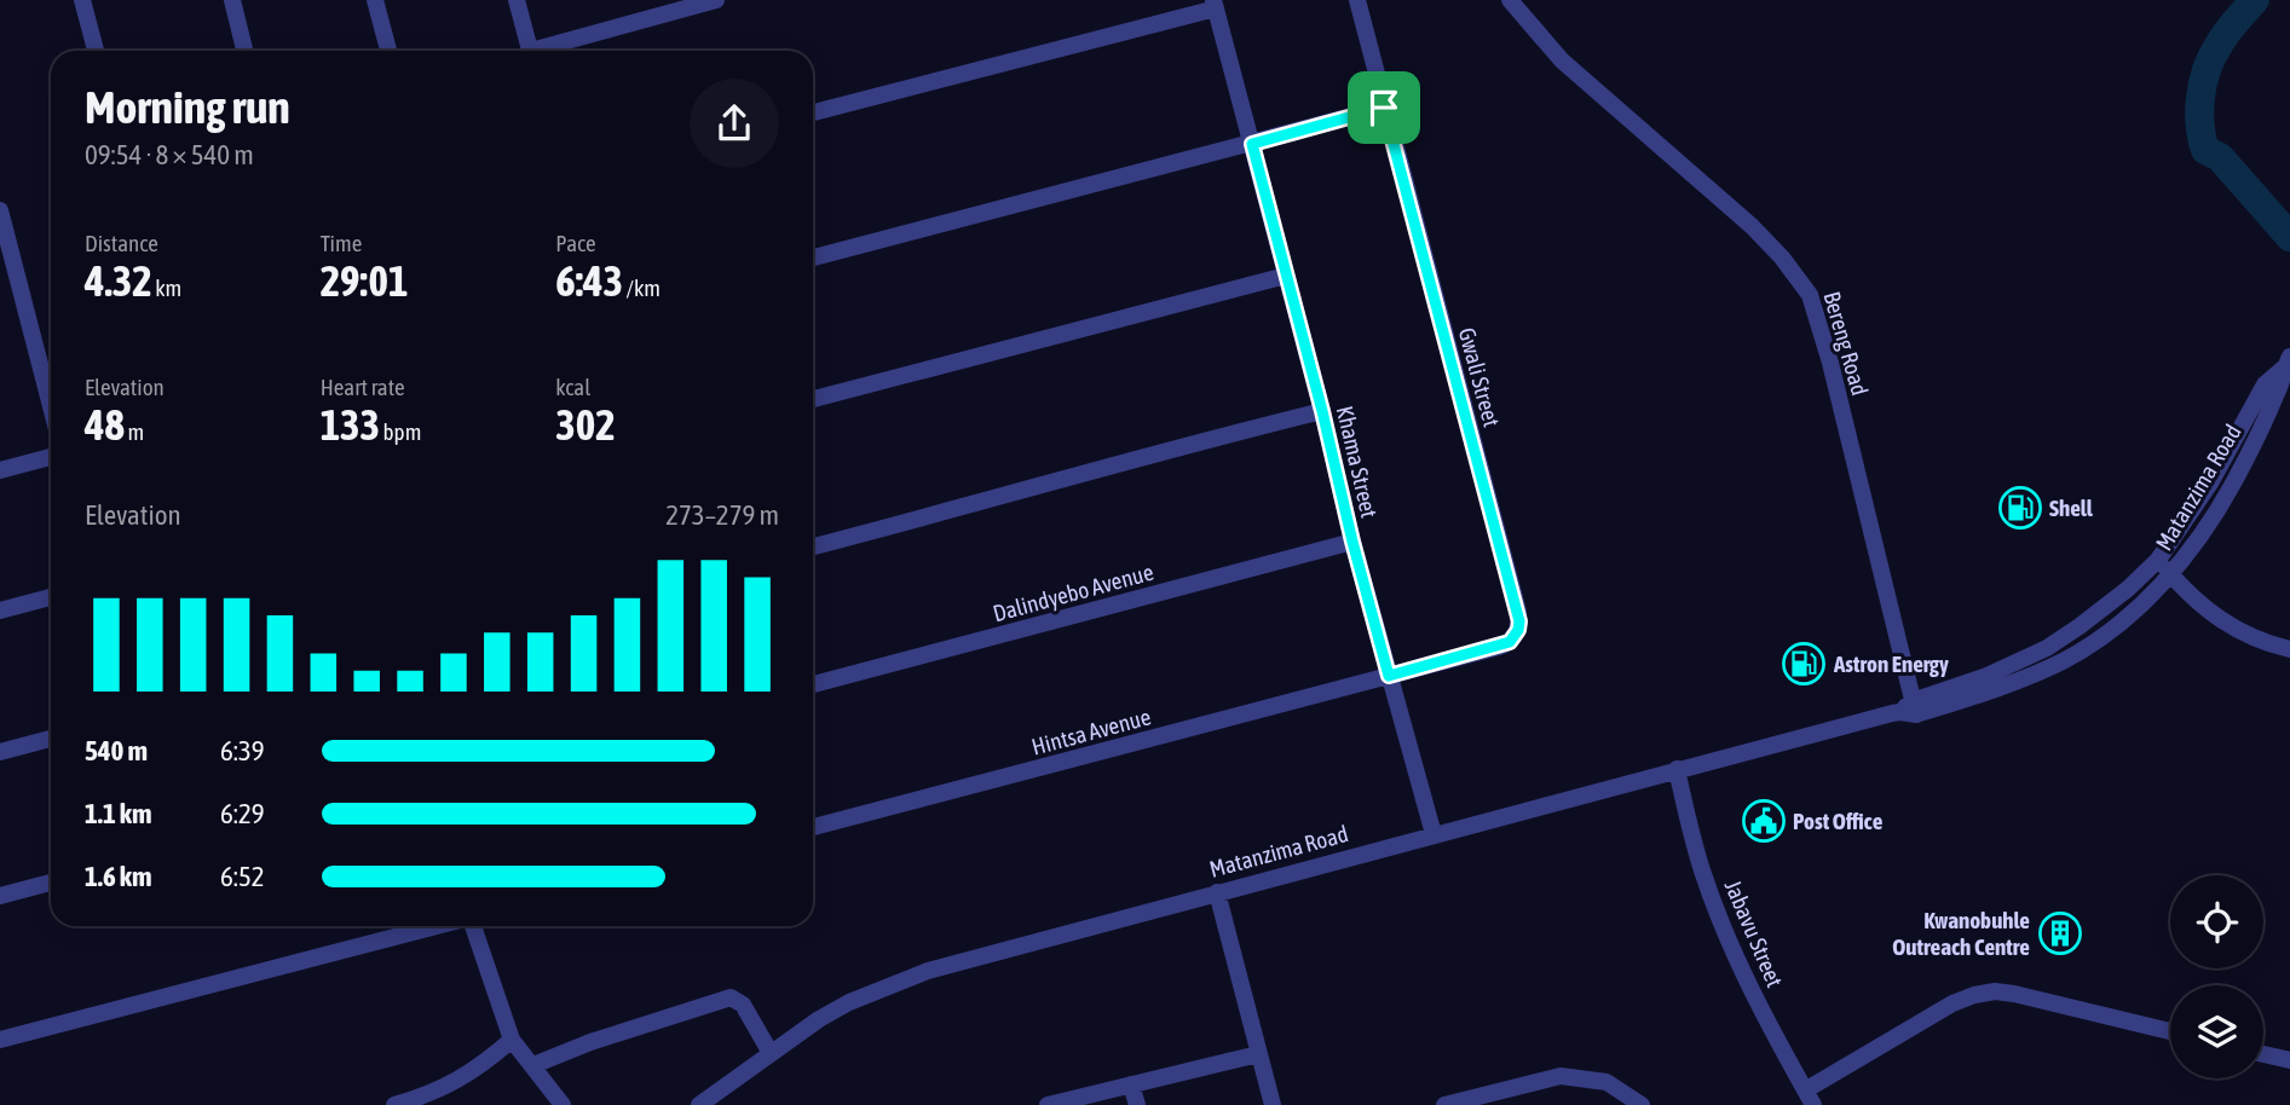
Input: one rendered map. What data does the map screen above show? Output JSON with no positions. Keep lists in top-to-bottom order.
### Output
{
  "streets": {
    "street": [
      "Bereng Road",
      "Gwali Street",
      "Khama Street",
      "Matanzima Road",
      "Dalindyebo Avenue",
      "Hintsa Avenue",
      "Jabavu Street"
    ]
  },
  "crossings": [
    ["Bereng Road", "Matanzima Road"],
    ["Gwali Street", "Khama Street"],
    ["Gwali Street", "Hintsa Avenue"],
    ["Khama Street", "Matanzima Road"],
    ["Khama Street", "Dalindyebo Avenue"],
    ["Khama Street", "Hintsa Avenue"],
    ["Matanzima Road", "Jabavu Street"]
  ],
  "places": {
    "fuel station": ["Shell", "Astron Energy"],
    "public building": ["Post Office"],
    "building": ["Kwanobuhle Outreach Centre"]
  },
  "page": {
    "heading": ["Morning run", "09:54 · 8 × 540 m"],
    "stats": [
      ["Distance", "4.32 km"],
      ["Time", "29:01"],
      ["Pace", "6:43 /km"],
      ["Elevation", "48 m"],
      ["Heart rate", "133 bpm"],
      ["kcal", "302"]
    ],
    "chart": ["Elevation", "273–279 m"],
    "list": [
      {
        "name": "540 m",
        "note": "6:39"
      },
      {
        "name": "1.1 km",
        "note": "6:29"
      },
      {
        "name": "1.6 km",
        "note": "6:52"
      }
    ]
  }
}
